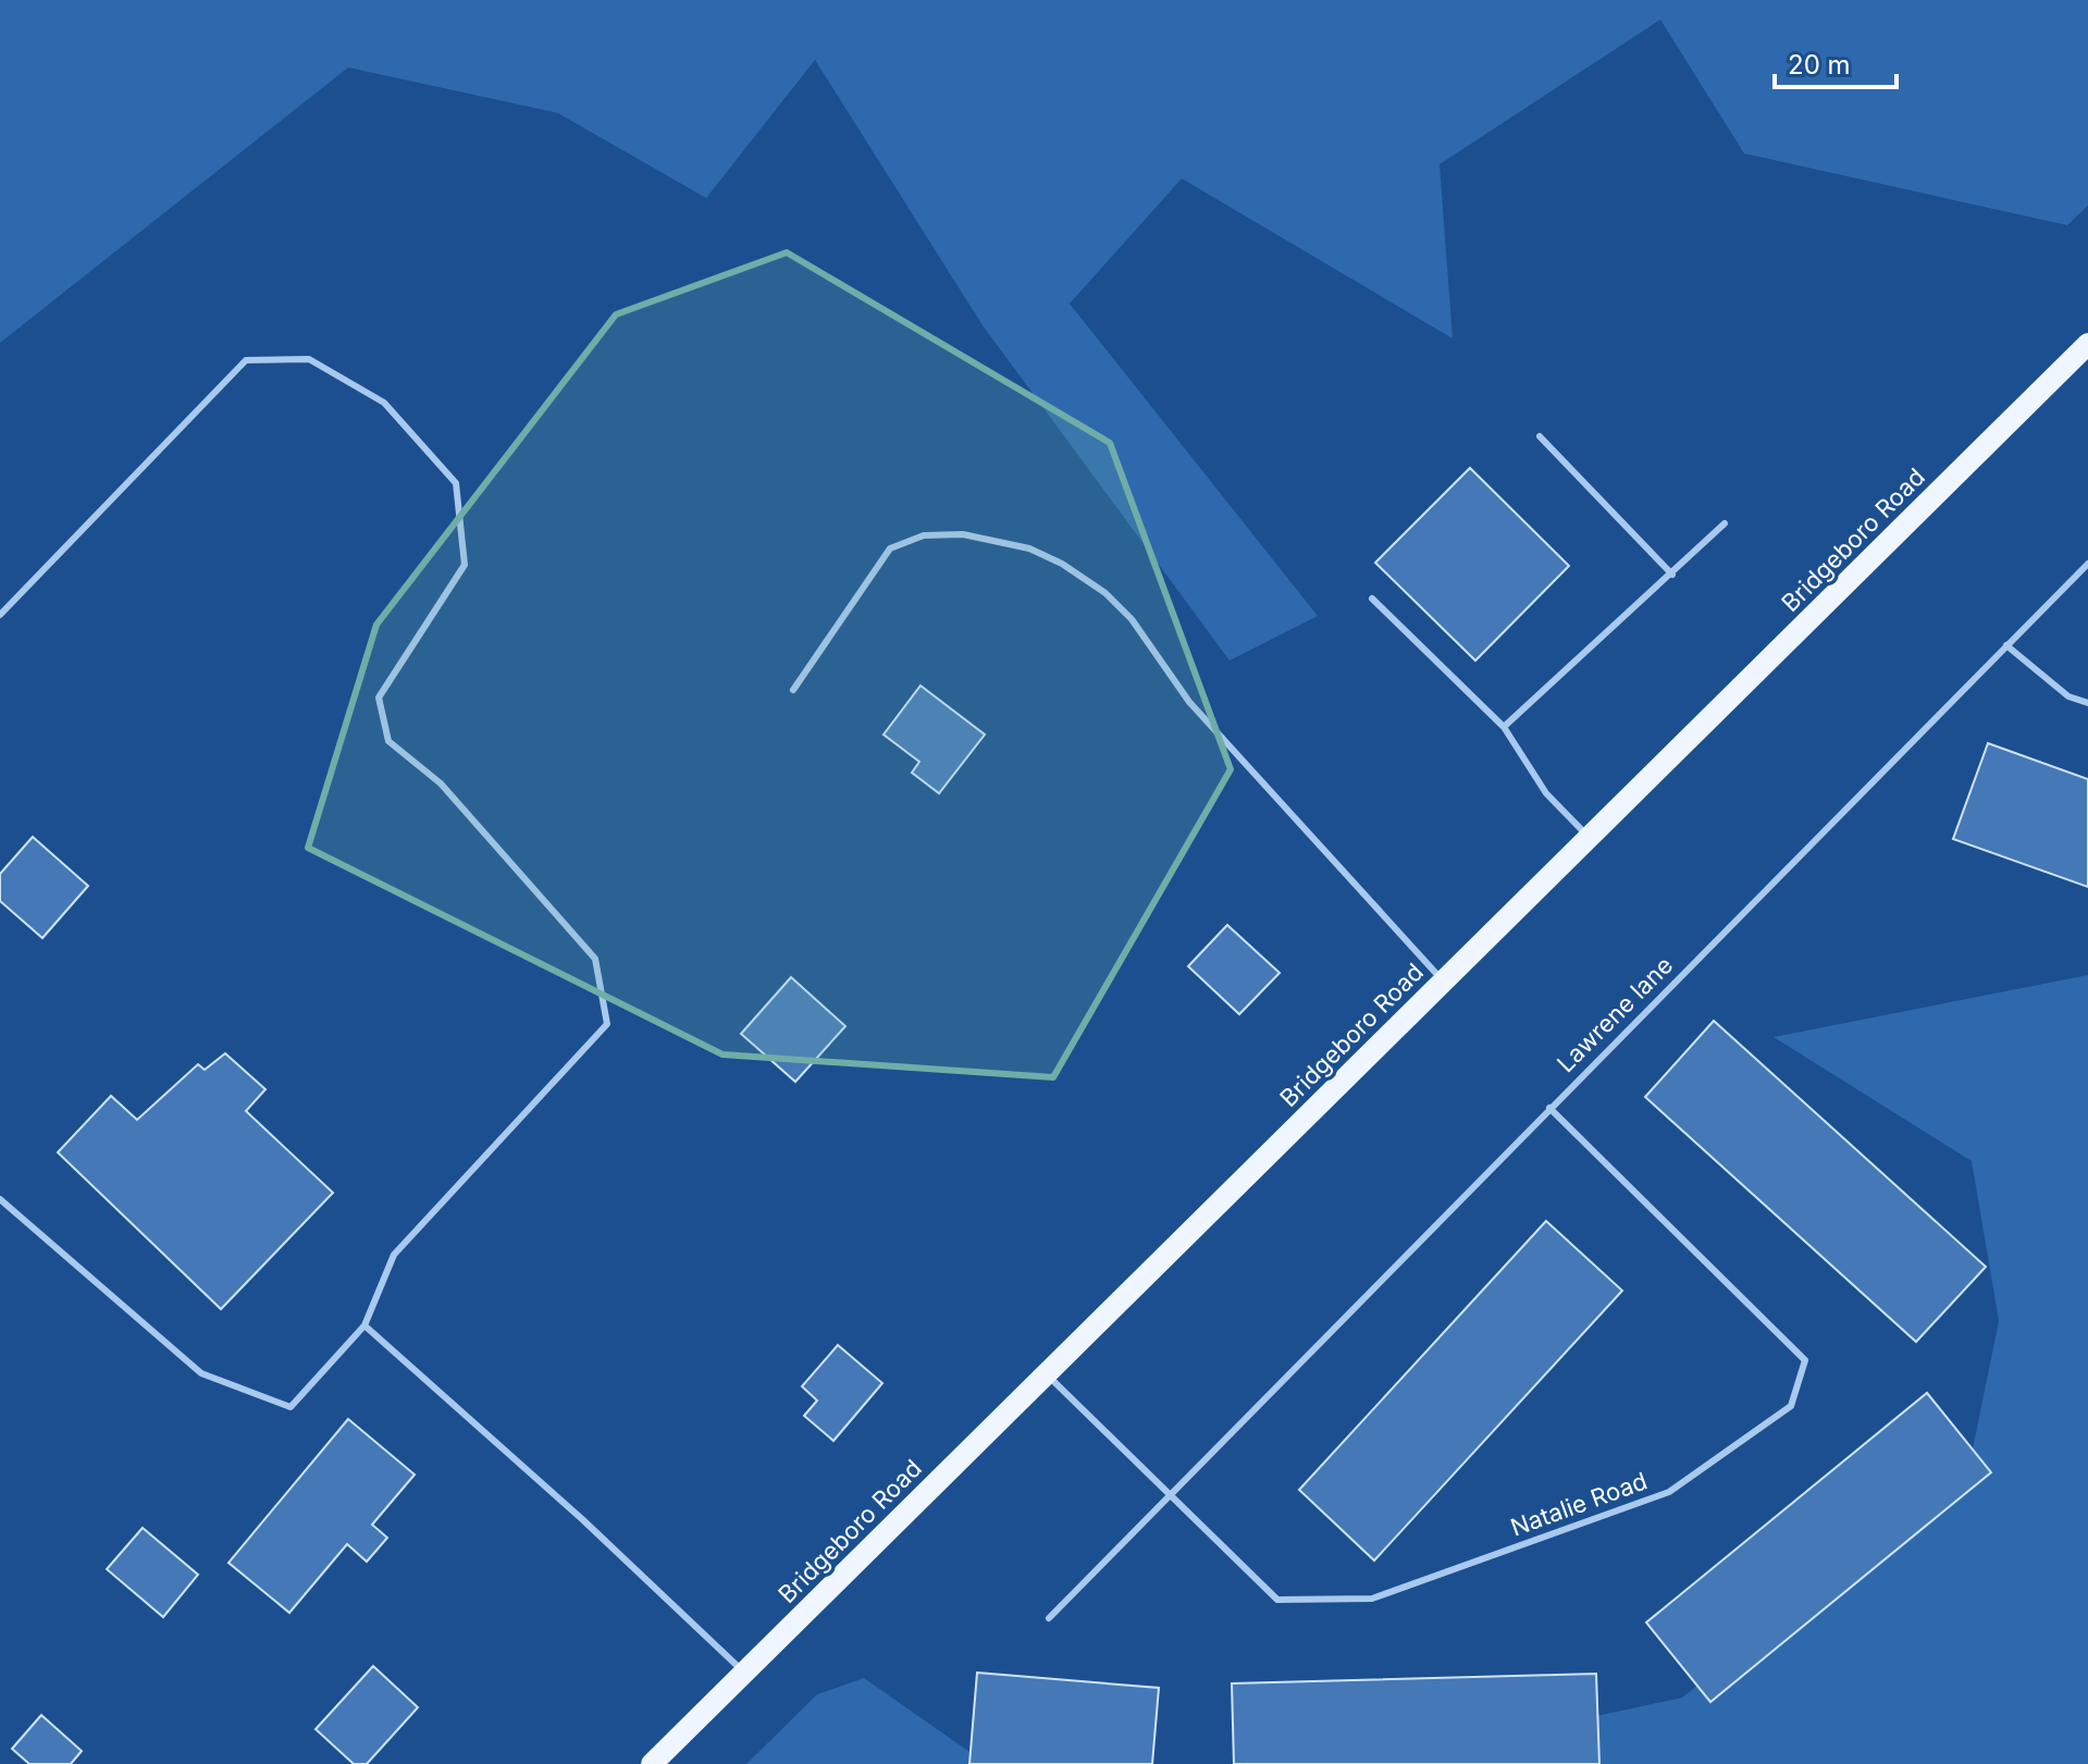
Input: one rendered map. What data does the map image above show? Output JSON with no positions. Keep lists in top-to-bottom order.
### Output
{
  "streets": {
    "main road": ["Bridgeboro Road"],
    "lane": ["Lawrene lane", "Natalie Road"]
  },
  "crossings": [
    ["Bridgeboro Road", "Natalie Road"],
    ["Lawrene lane", "Natalie Road"]
  ],
  "scale_bar": "20 m"
}
